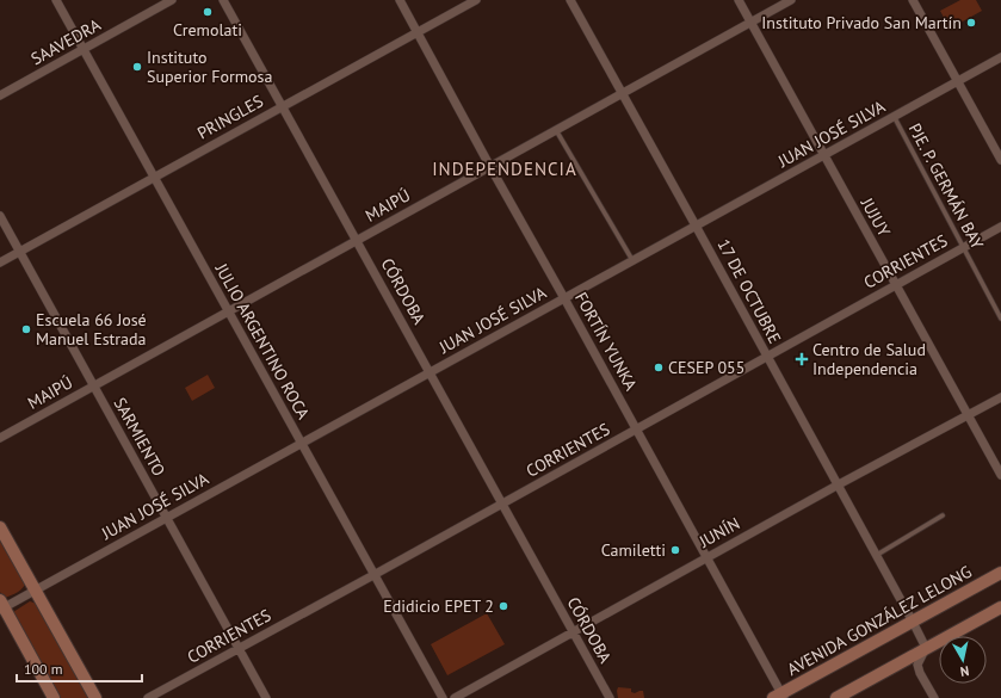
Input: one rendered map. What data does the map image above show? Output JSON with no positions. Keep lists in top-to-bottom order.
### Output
{
  "streets": {
    "main road": ["AVENIDA GONZÁLEZ LELONG"],
    "street": [
      "SAAVEDRA",
      "PRINGLES",
      "JUAN JOSÉ SILVA",
      "MAIPÚ",
      "JUJUY",
      "CORRIENTES",
      "CÓRDOBA",
      "17 DE OCTUBRE",
      "JULIO ARGENTINO ROCA",
      "FORTÍN YUNKA",
      "SARMIENTO",
      "JUNÍN"
    ],
    "lane": ["PJE. P. GERMÁN BAY"]
  },
  "crossings": [
    ["SAAVEDRA", "JULIO ARGENTINO ROCA"],
    ["PRINGLES", "CÓRDOBA"],
    ["PRINGLES", "JULIO ARGENTINO ROCA"],
    ["PRINGLES", "FORTÍN YUNKA"],
    ["PRINGLES", "SARMIENTO"],
    ["JUAN JOSÉ SILVA", "PJE. P. GERMÁN BAY"],
    ["JUAN JOSÉ SILVA", "JUJUY"],
    ["JUAN JOSÉ SILVA", "CÓRDOBA"],
    ["JUAN JOSÉ SILVA", "17 DE OCTUBRE"],
    ["JUAN JOSÉ SILVA", "JULIO ARGENTINO ROCA"],
    ["JUAN JOSÉ SILVA", "FORTÍN YUNKA"],
    ["JUAN JOSÉ SILVA", "SARMIENTO"],
    ["PJE. P. GERMÁN BAY", "CORRIENTES"],
    ["MAIPÚ", "JUJUY"],
    ["MAIPÚ", "CÓRDOBA"],
    ["MAIPÚ", "17 DE OCTUBRE"],
    ["MAIPÚ", "JULIO ARGENTINO ROCA"],
    ["MAIPÚ", "FORTÍN YUNKA"],
    ["MAIPÚ", "SARMIENTO"],
    ["JUJUY", "CORRIENTES"],
    ["JUJUY", "JUNÍN"],
    ["CORRIENTES", "CÓRDOBA"],
    ["CORRIENTES", "17 DE OCTUBRE"],
    ["CORRIENTES", "JULIO ARGENTINO ROCA"],
    ["CORRIENTES", "FORTÍN YUNKA"],
    ["CORRIENTES", "SARMIENTO"],
    ["CÓRDOBA", "JUNÍN"],
    ["17 DE OCTUBRE", "JUNÍN"],
    ["17 DE OCTUBRE", "AVENIDA GONZÁLEZ LELONG"],
    ["FORTÍN YUNKA", "JUNÍN"],
    ["FORTÍN YUNKA", "AVENIDA GONZÁLEZ LELONG"]
  ],
  "districts": ["INDEPENDENCIA"],
  "places": {
    "other": [
      "Cremolati",
      "Instituto Privado San Martín",
      "Instituto Superior Formosa",
      "Escuela 66 José Manuel Estrada",
      "CESEP 055",
      "Camiletti",
      "Edidicio EPET 2"
    ],
    "health": ["Centro de Salud Independencia"]
  },
  "scale_bar": "100 m",
  "north": "bottom"
}
